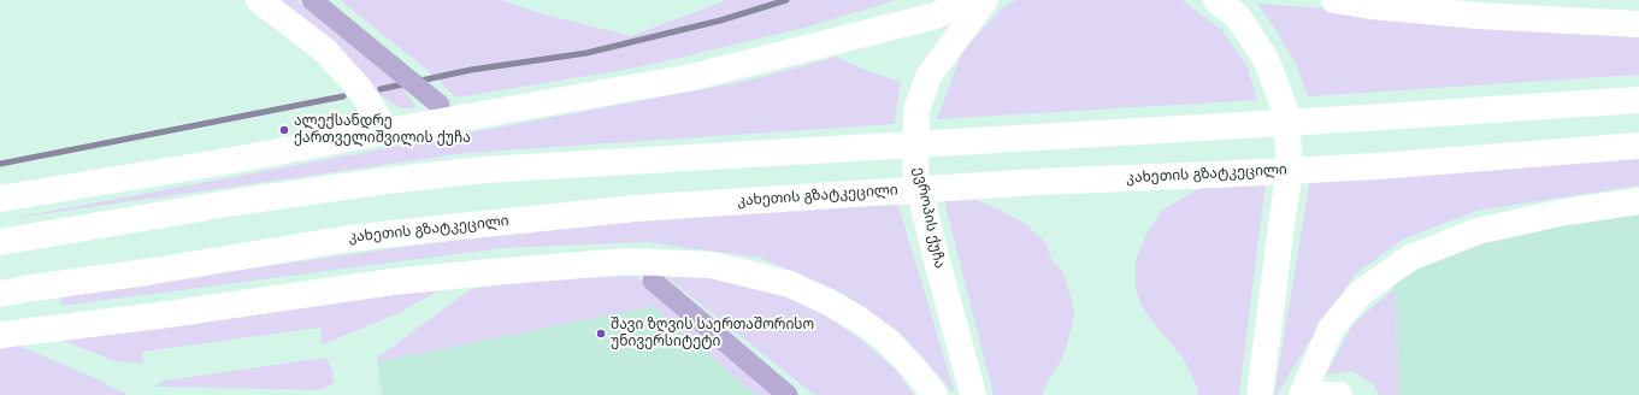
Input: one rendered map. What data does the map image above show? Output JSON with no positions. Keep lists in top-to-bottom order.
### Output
{
  "streets": {
    "main road": ["კახეთის გზატკეცილი", "ევროპის ქუჩა"]
  },
  "places": ["ალექსანდრე ქართველიშვილის ქუჩა", "შავი ზღვის საერთაშორისო უნივერსიტეტი"]
}
